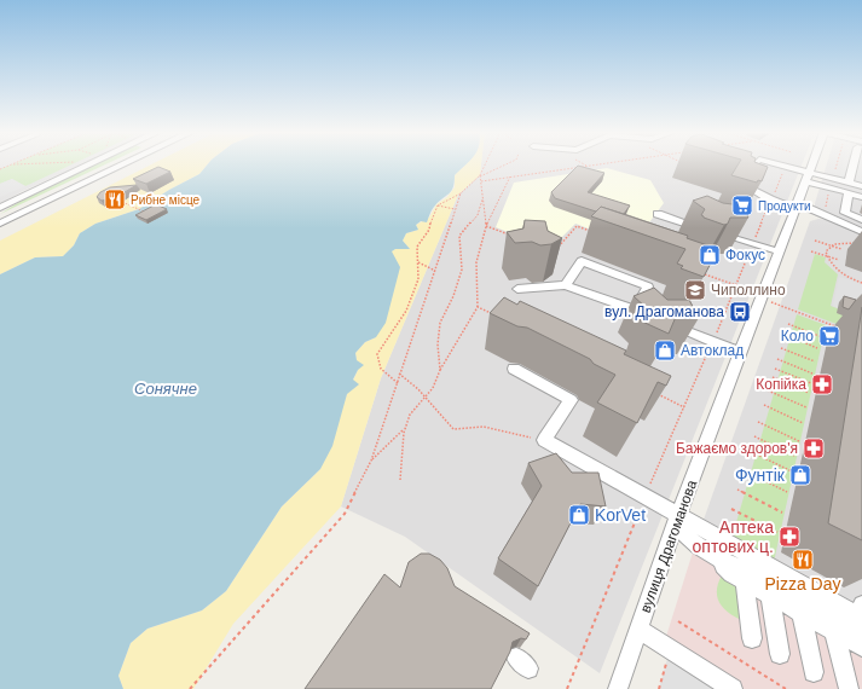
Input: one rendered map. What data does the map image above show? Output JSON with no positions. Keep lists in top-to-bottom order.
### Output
{
  "streets": {
    "street": ["вулиця Драгоманова"]
  },
  "water": ["Сонячне"],
  "places": {
    "restaurant": ["Рибне місце", "Pizza Day"],
    "supermarket": ["Продукти", "Коло"],
    "shop": [
      "Фокус",
      "Автоклад",
      "Фунтік",
      "KorVet"
    ],
    "school or university": ["Чиполлино"],
    "bus stop": ["вул. Драгоманова"],
    "pharmacy": ["Копійка", "Бажаємо здоров'я", "Аптека оптових ц."]
  }
}
